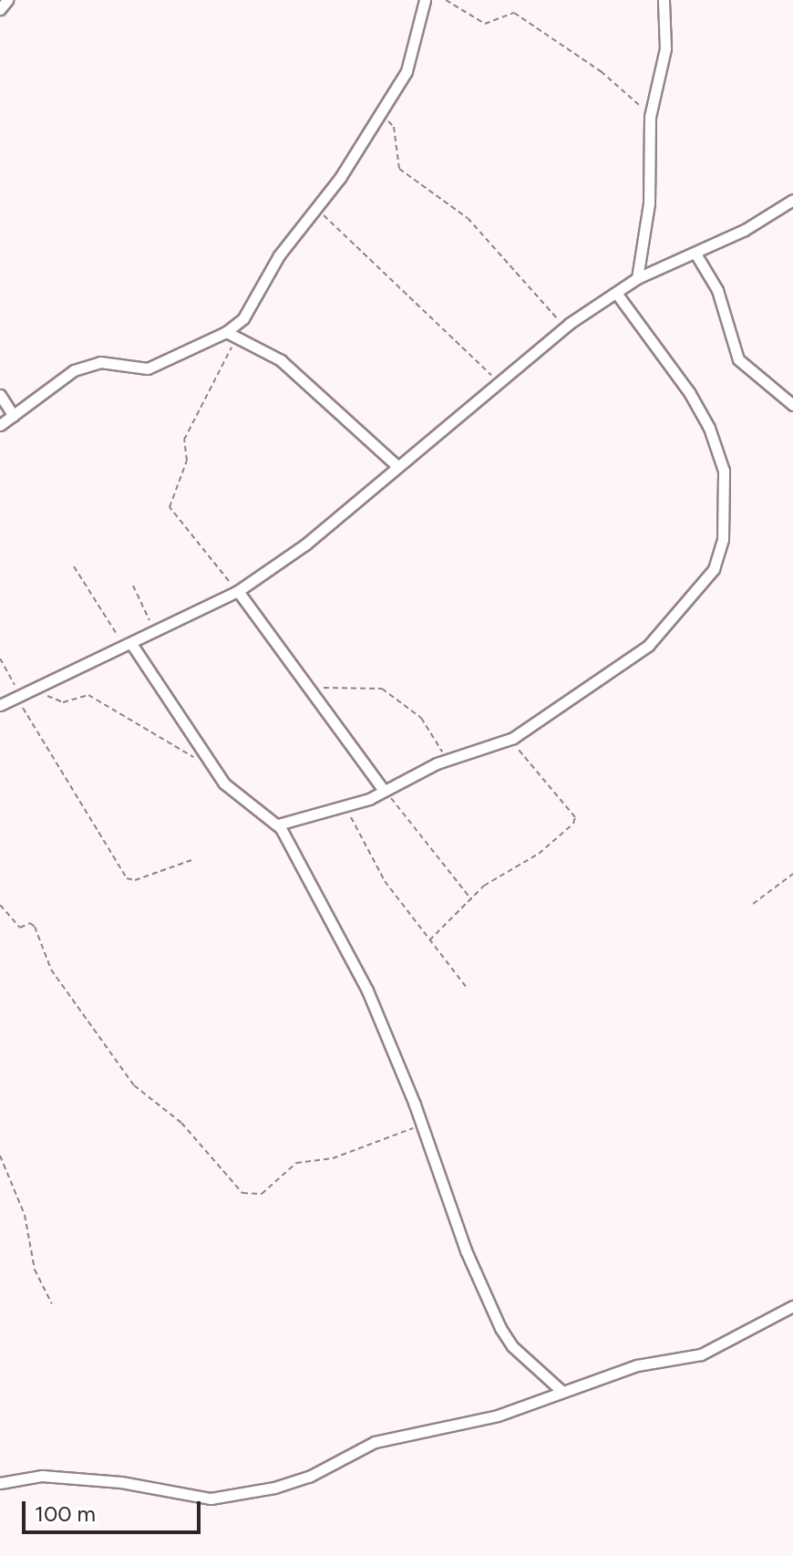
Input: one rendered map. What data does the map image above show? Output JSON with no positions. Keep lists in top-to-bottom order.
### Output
{
  "scale_bar": "100 m"
}
